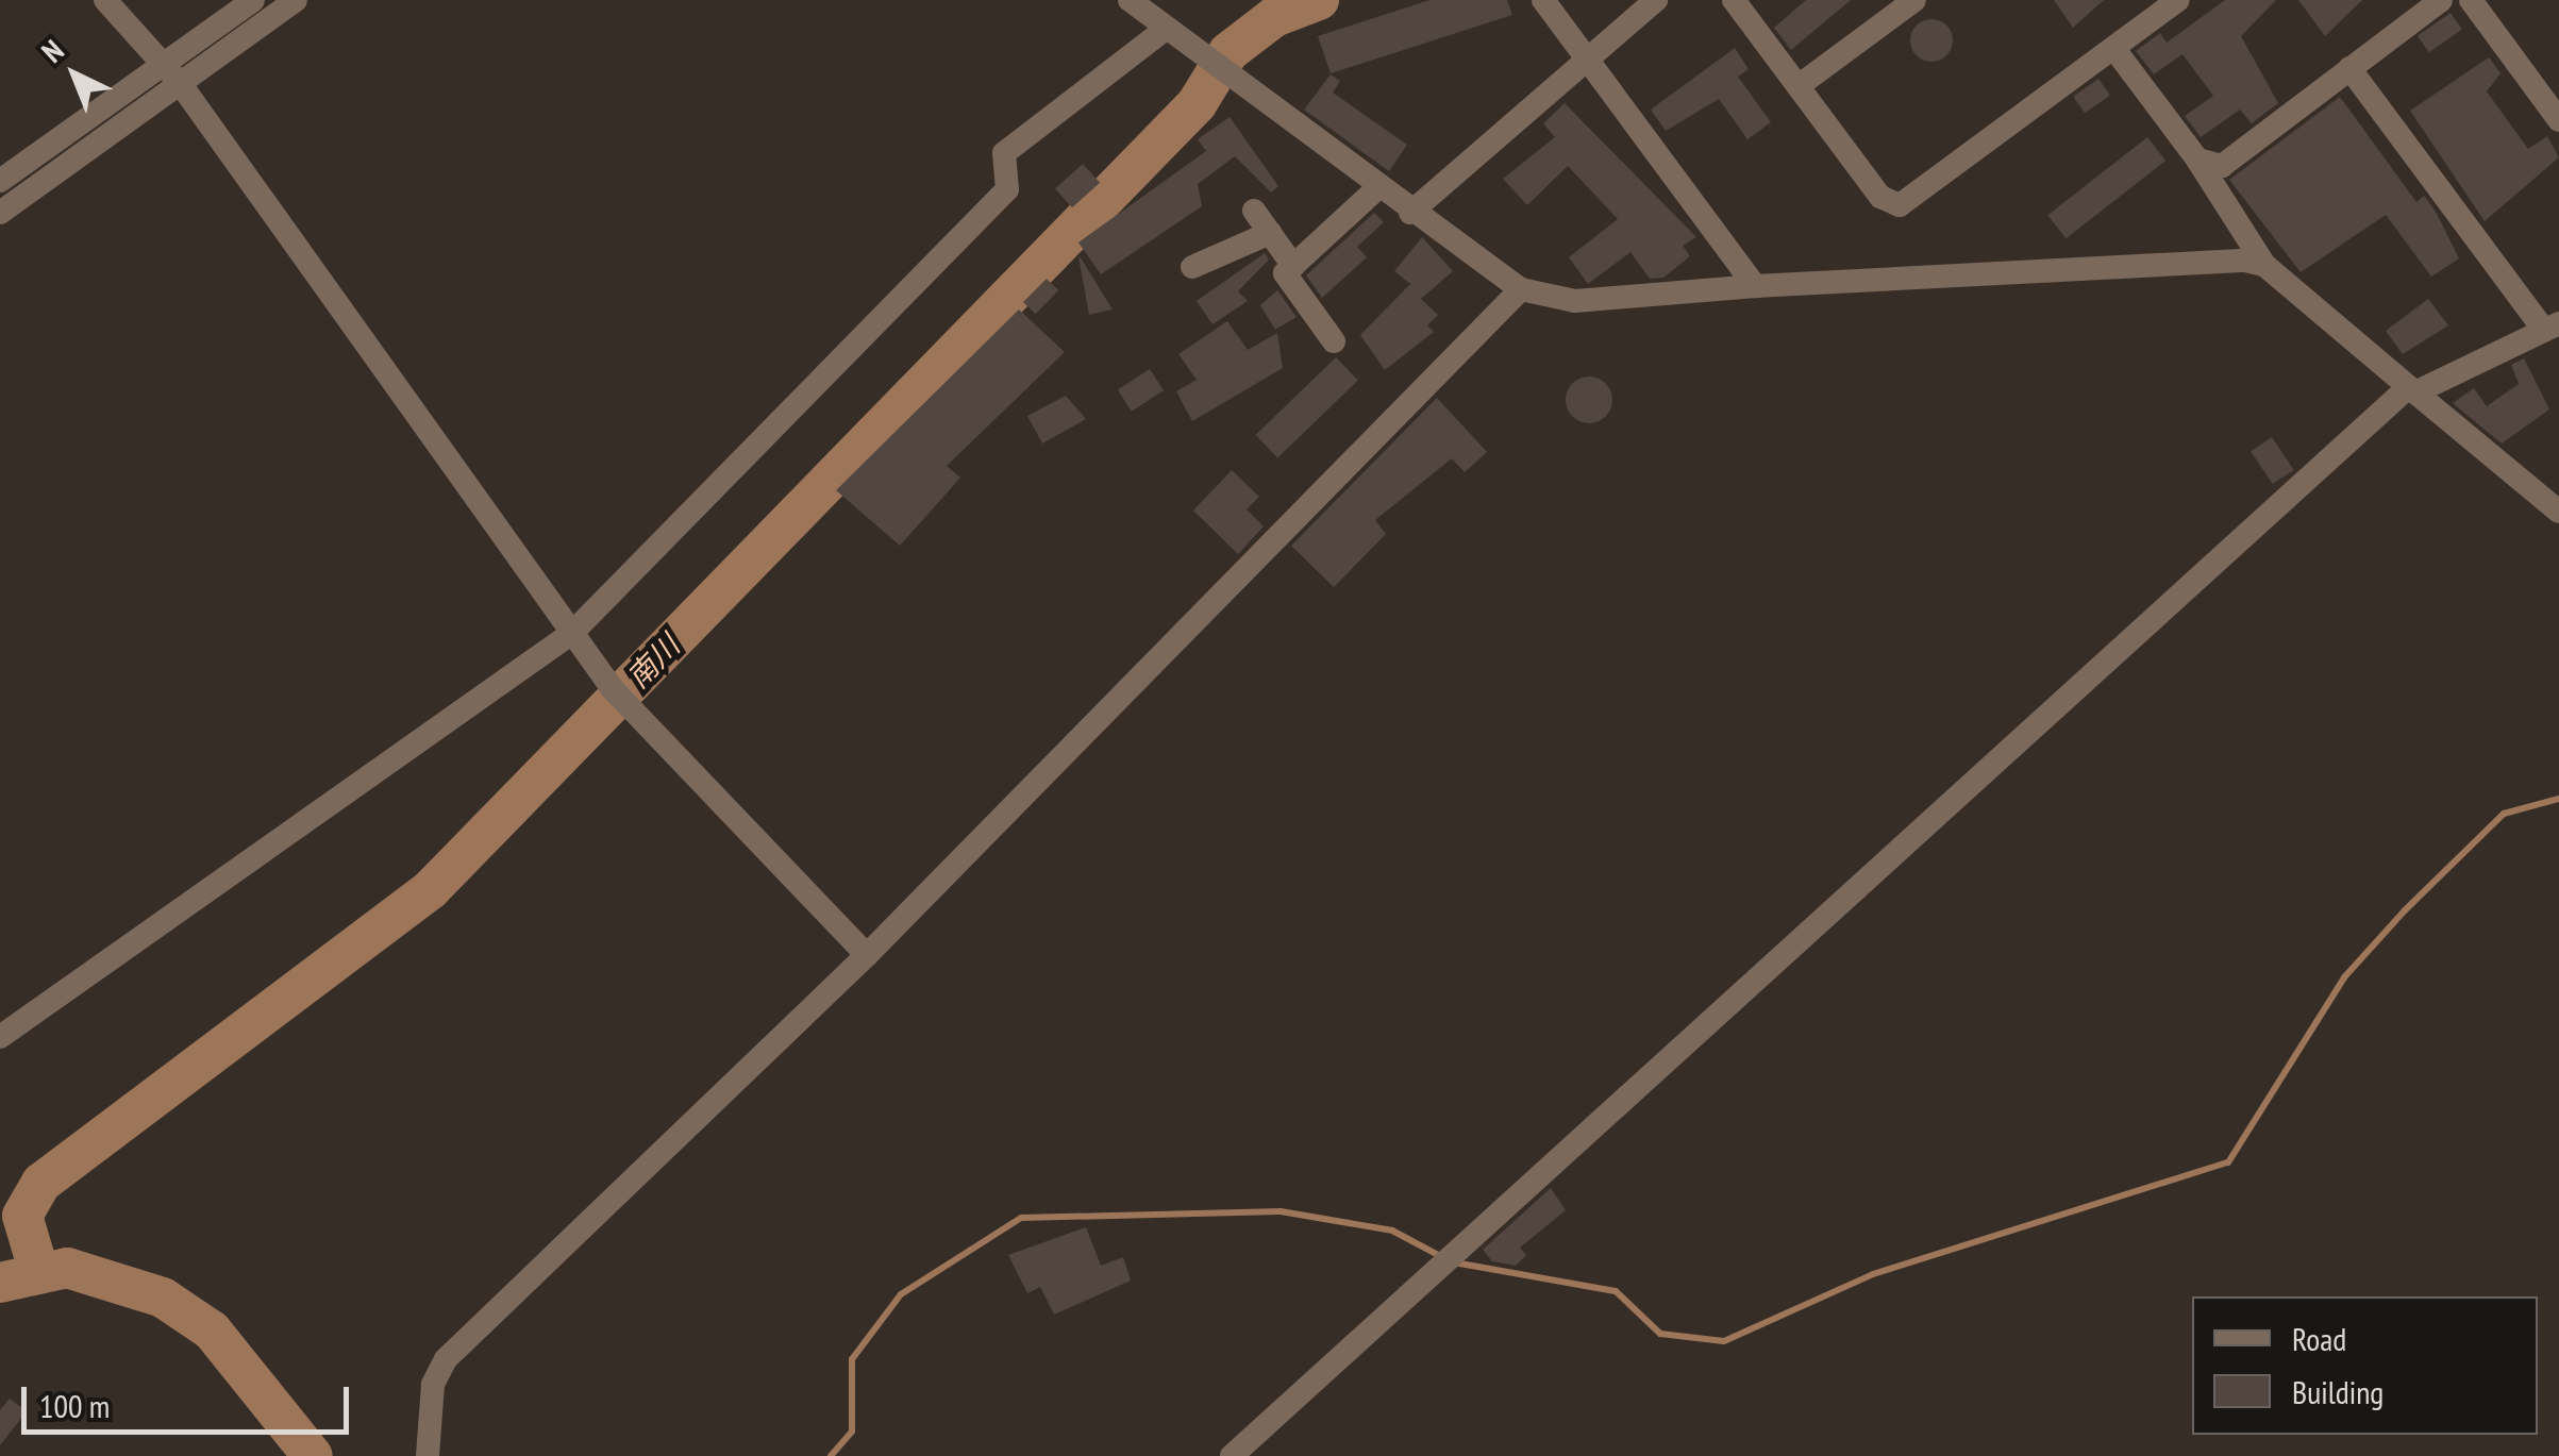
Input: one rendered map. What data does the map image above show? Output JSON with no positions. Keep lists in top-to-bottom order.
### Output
{
  "water": ["南川"],
  "legend": ["Road", "Building"],
  "scale_bar": "100 m",
  "north": "top left"
}
